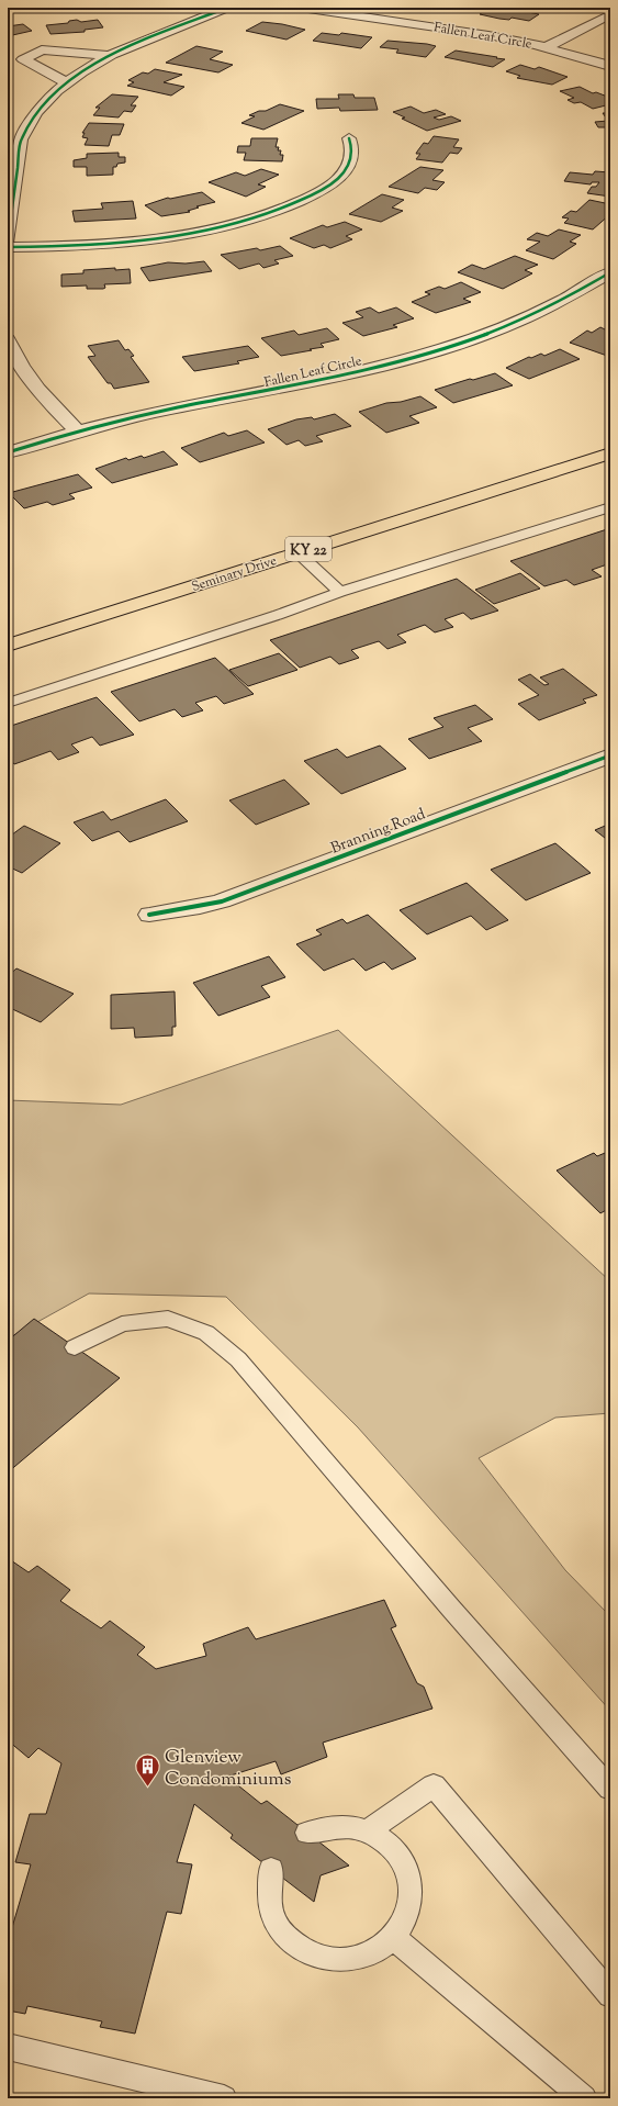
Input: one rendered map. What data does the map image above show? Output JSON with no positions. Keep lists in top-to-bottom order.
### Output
{
  "streets": {
    "main road": ["KY 22", "Seminary Drive"],
    "street": ["Fallen Leaf Circle", "Branning Road"]
  },
  "places": {
    "building": ["Glenview Condominiums"]
  }
}
